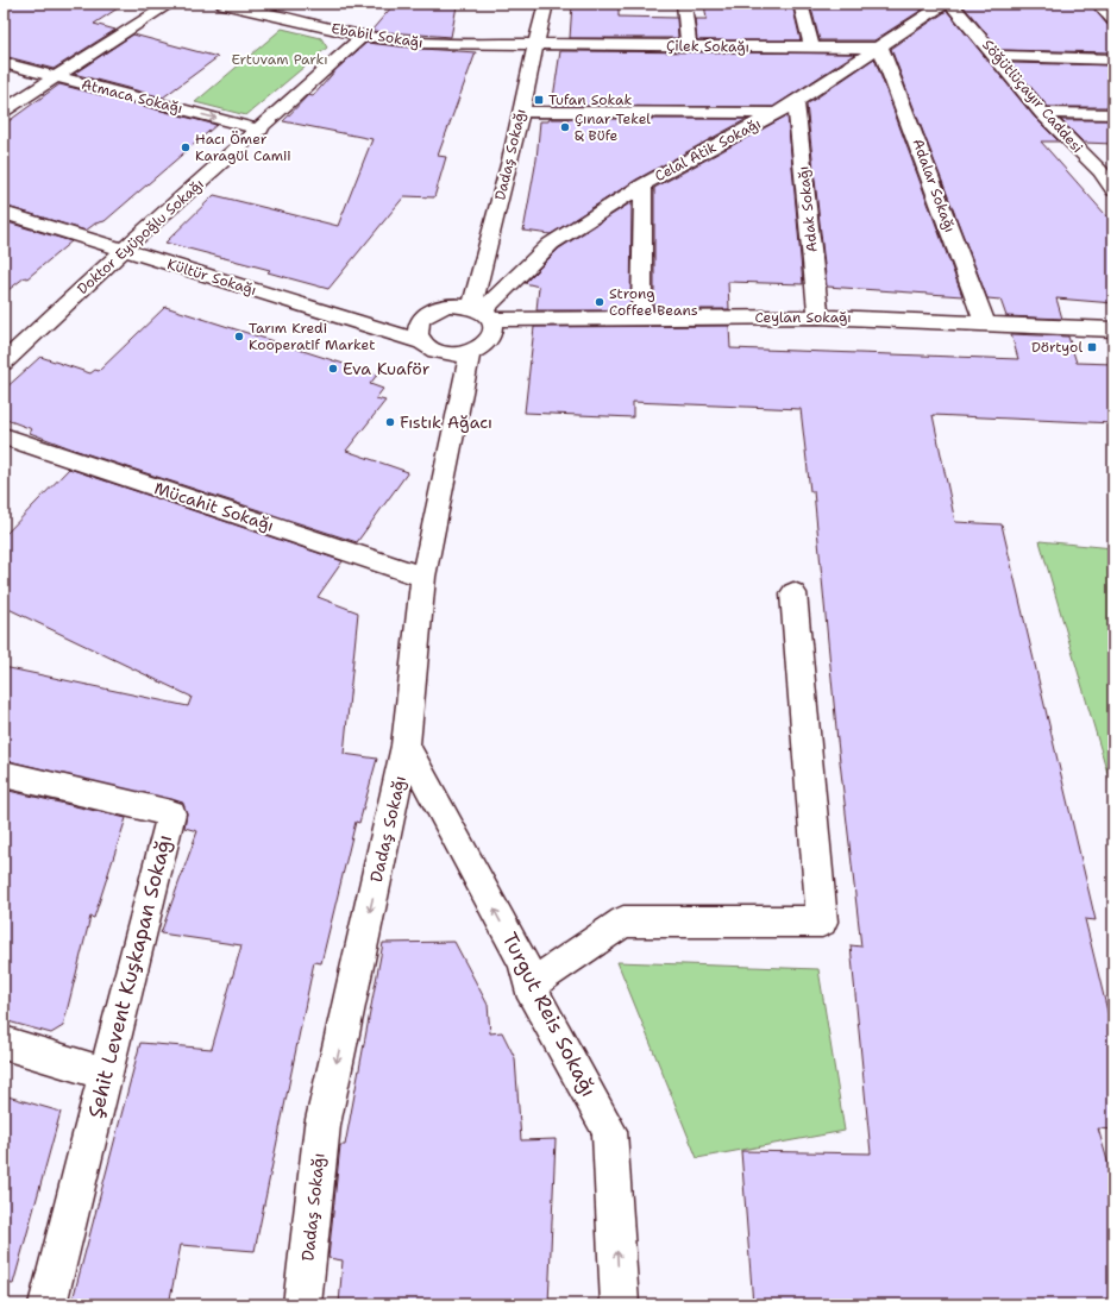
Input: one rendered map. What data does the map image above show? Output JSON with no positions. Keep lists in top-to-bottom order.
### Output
{
  "streets": {
    "street": [
      "Ebabil Sokağı",
      "Çilek Sokağı",
      "Atmaca Sokağı",
      "Söğütlüçayır Caddesi",
      "Celal Atik Sokağı",
      "Dadaş Sokağı",
      "Adalar Sokağı",
      "Adak Sokağı",
      "Doktor Eyüpoğlu Sokağı",
      "Kültür Sokağı",
      "Ceylan Sokağı",
      "Mücahit Sokağı",
      "Şehit Levent Kuşkapan Sokağı",
      "Turgut Reis Sokağı"
    ]
  },
  "crossings": [
    ["Ebabil Sokağı", "Çilek Sokağı"],
    ["Ebabil Sokağı", "Dadaş Sokağı"],
    ["Ebabil Sokağı", "Doktor Eyüpoğlu Sokağı"],
    ["Çilek Sokağı", "Celal Atik Sokağı"],
    ["Çilek Sokağı", "Dadaş Sokağı"],
    ["Çilek Sokağı", "Adalar Sokağı"],
    ["Atmaca Sokağı", "Doktor Eyüpoğlu Sokağı"],
    ["Celal Atik Sokağı", "Dadaş Sokağı"],
    ["Celal Atik Sokağı", "Adalar Sokağı"],
    ["Celal Atik Sokağı", "Adak Sokağı"],
    ["Celal Atik Sokağı", "Kültür Sokağı"],
    ["Celal Atik Sokağı", "Ceylan Sokağı"],
    ["Dadaş Sokağı", "Kültür Sokağı"],
    ["Dadaş Sokağı", "Ceylan Sokağı"],
    ["Dadaş Sokağı", "Mücahit Sokağı"],
    ["Dadaş Sokağı", "Turgut Reis Sokağı"],
    ["Adalar Sokağı", "Ceylan Sokağı"],
    ["Adak Sokağı", "Ceylan Sokağı"],
    ["Doktor Eyüpoğlu Sokağı", "Kültür Sokağı"],
    ["Kültür Sokağı", "Ceylan Sokağı"]
  ],
  "one_way": ["Atmaca Sokağı", "Dadaş Sokağı", "Turgut Reis Sokağı"],
  "parks": ["Ertuvam Parkı"],
  "places": {
    "transit": ["Tufan Sokak", "Dörtyol"],
    "other": [
      "Çınar Tekel & Büfe",
      "Hacı Ömer Karagül Camii",
      "Strong Coffee Beans",
      "Tarım Kredi Kooperatif Market",
      "Eva Kuaför",
      "Fıstık Ağacı"
    ]
  }
}
